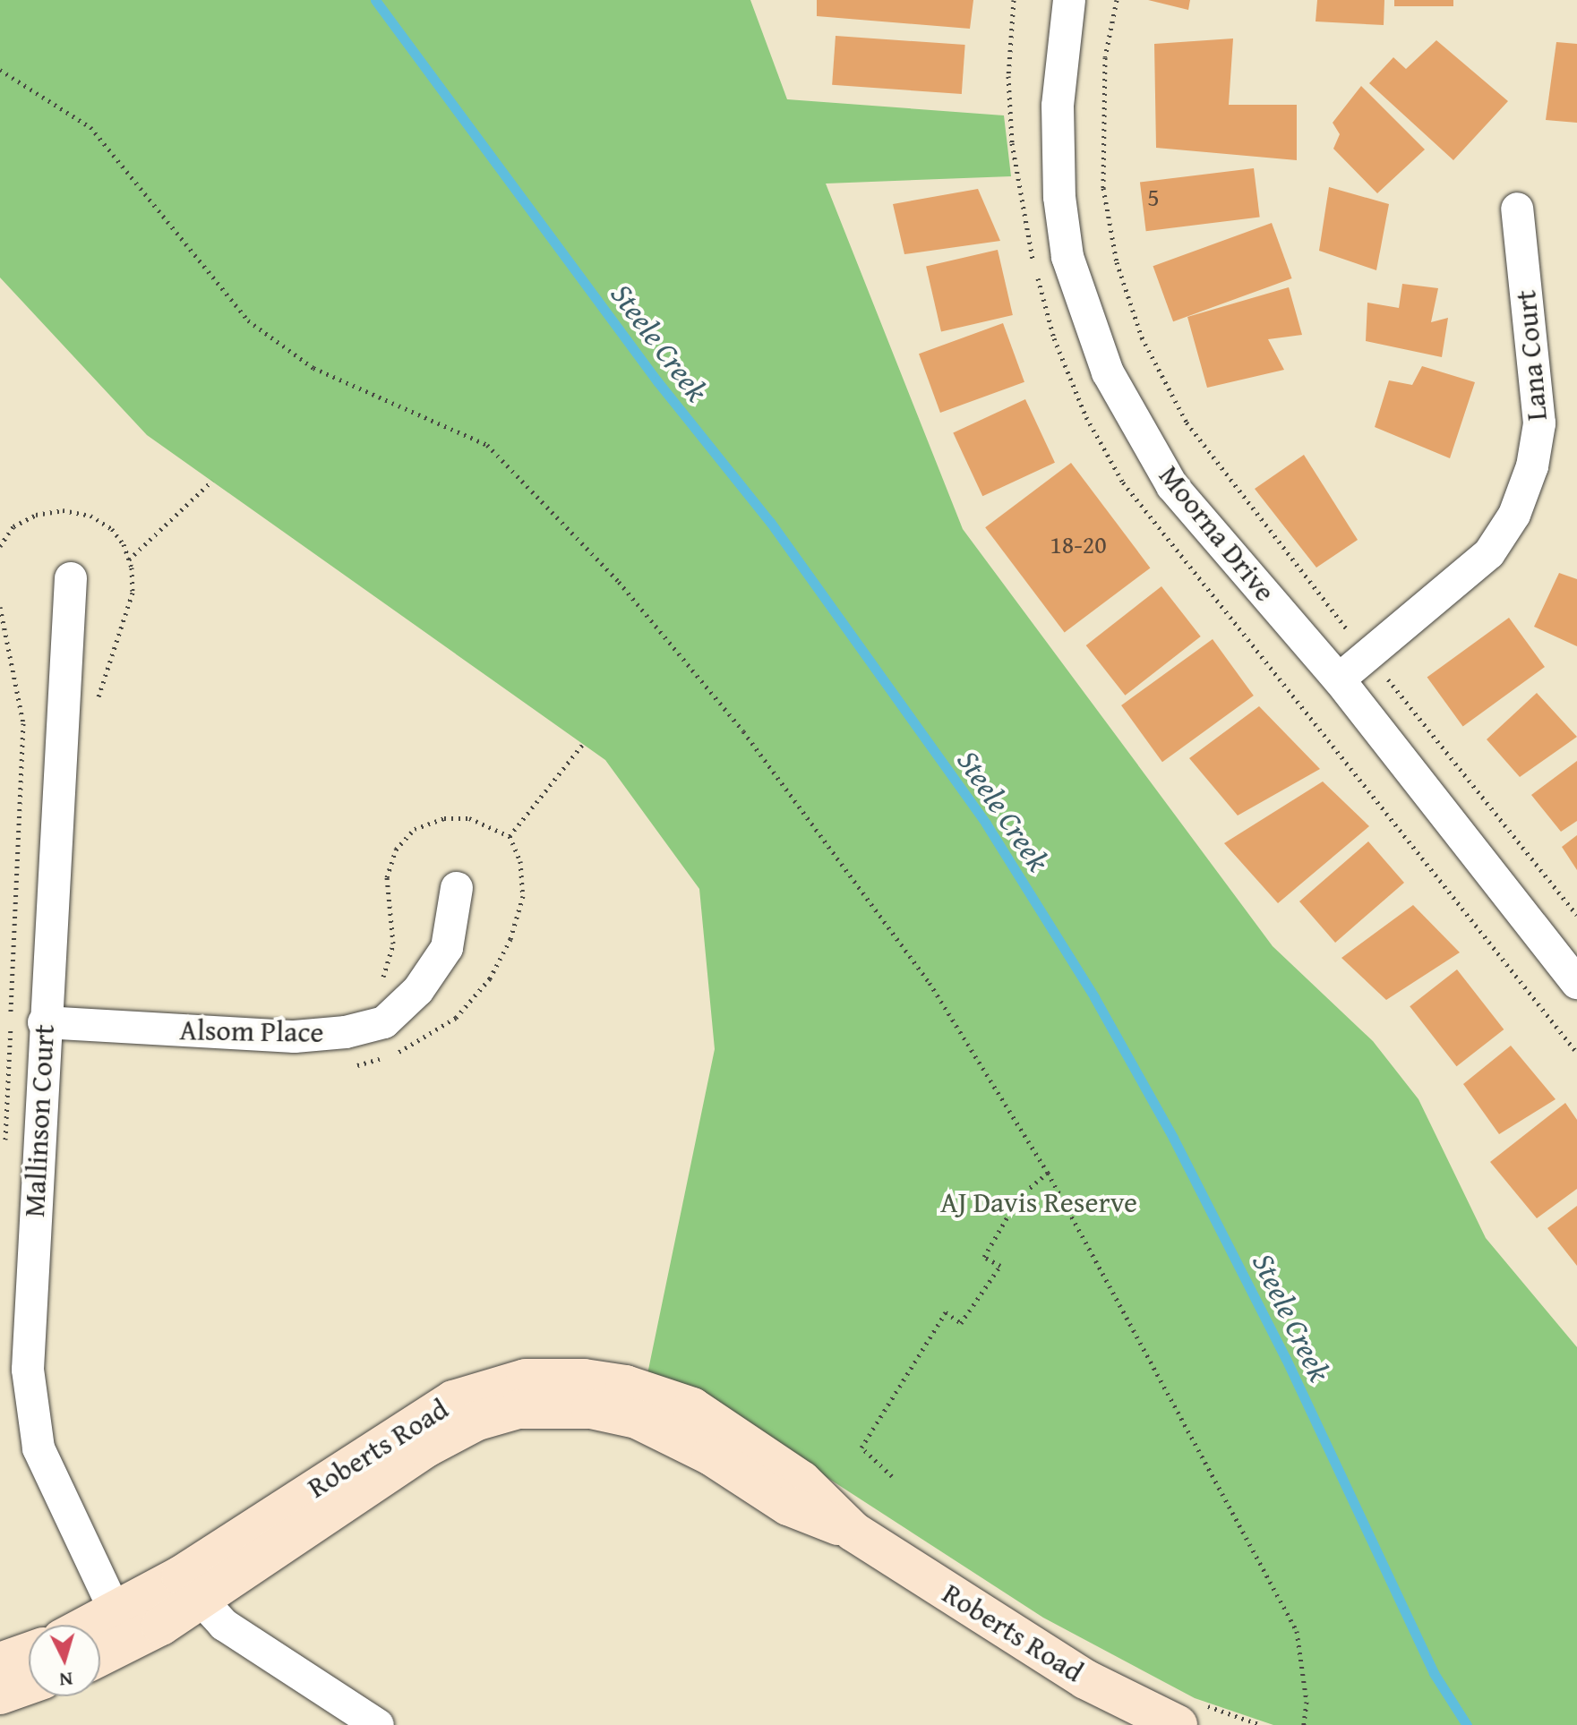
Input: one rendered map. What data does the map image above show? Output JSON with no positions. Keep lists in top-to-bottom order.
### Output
{
  "streets": {
    "street": [
      "Lana Court",
      "Moorna Drive",
      "Alsom Place",
      "Mallinson Court",
      "Roberts Road"
    ]
  },
  "crossings": [
    ["Lana Court", "Moorna Drive"],
    ["Alsom Place", "Mallinson Court"],
    ["Mallinson Court", "Roberts Road"]
  ],
  "water": ["Steele Creek"],
  "parks": ["AJ Davis Reserve"],
  "house_numbers": ["5", "18-20"],
  "north": "bottom"
}
